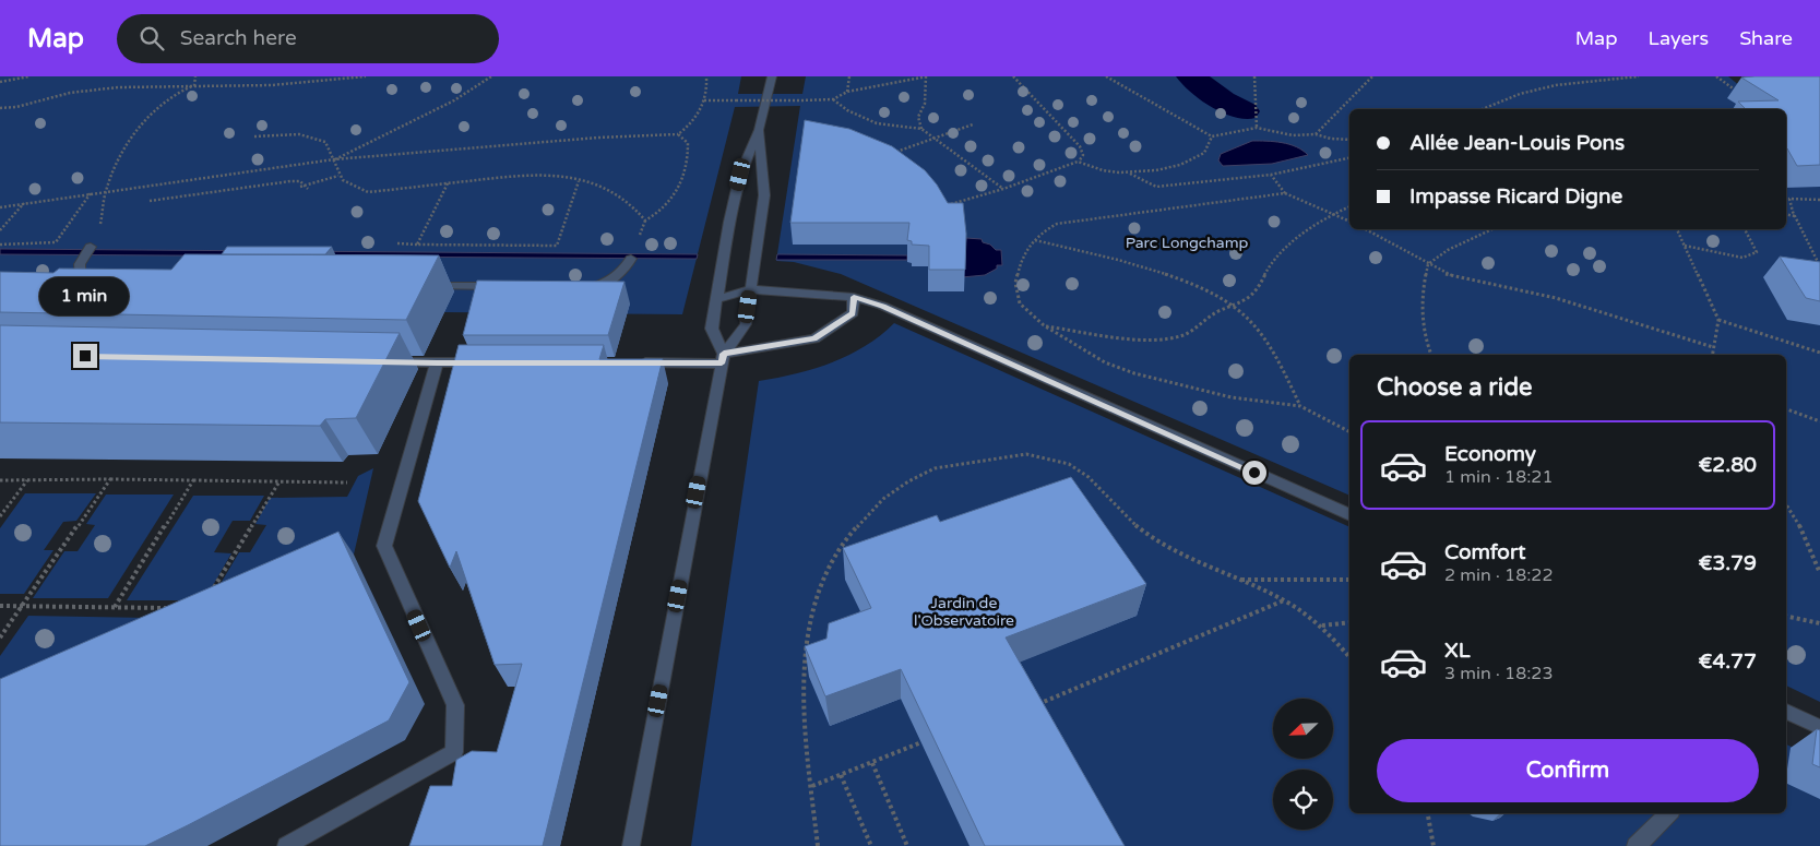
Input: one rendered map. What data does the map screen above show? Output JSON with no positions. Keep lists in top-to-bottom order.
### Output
{
  "parks": ["Parc Longchamp", "Jardin de l'Observatoire"],
  "north": "bottom left",
  "page": {
    "header": "Map",
    "search": "Search here",
    "nav": ["Map", "Layers", "Share"],
    "banner": ["Allée Jean-Louis Pons", "Impasse Ricard Digne"],
    "bubble": "1 min",
    "heading": "Choose a ride",
    "list": [
      {
        "name": "Economy",
        "note": "1 min · 18:21",
        "value": "€2.80"
      },
      {
        "name": "Comfort",
        "note": "2 min · 18:22",
        "value": "€3.79"
      },
      {
        "name": "XL",
        "note": "3 min · 18:23",
        "value": "€4.77"
      }
    ],
    "buttons": "Confirm"
  }
}
